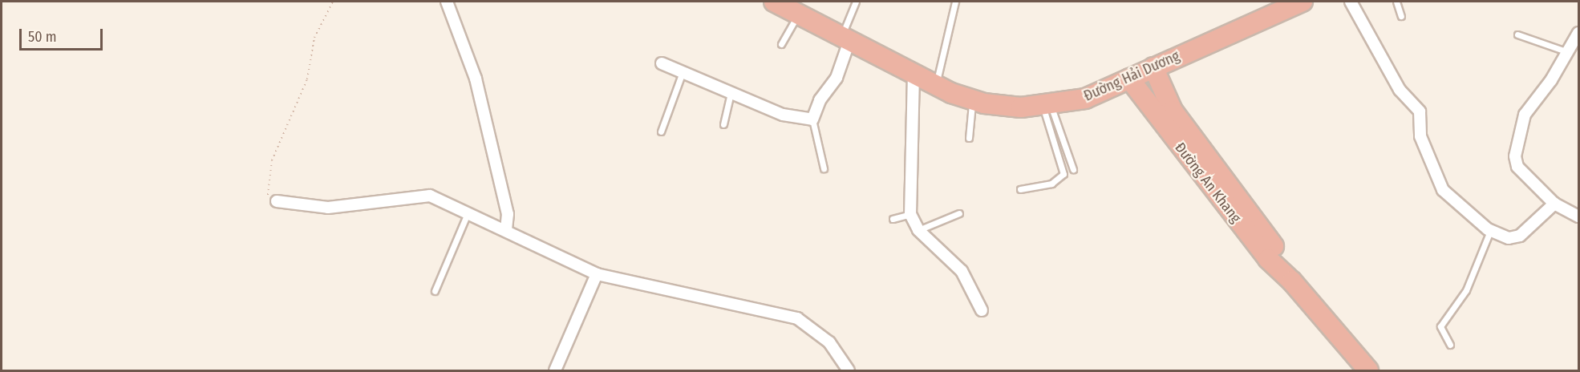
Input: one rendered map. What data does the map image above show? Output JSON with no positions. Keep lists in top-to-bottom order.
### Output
{
  "streets": {
    "highway": ["Đường Hải Dương", "Đường An Khang"]
  },
  "crossings": [
    ["Đường Hải Dương", "Đường An Khang"]
  ],
  "scale_bar": "50 m"
}
